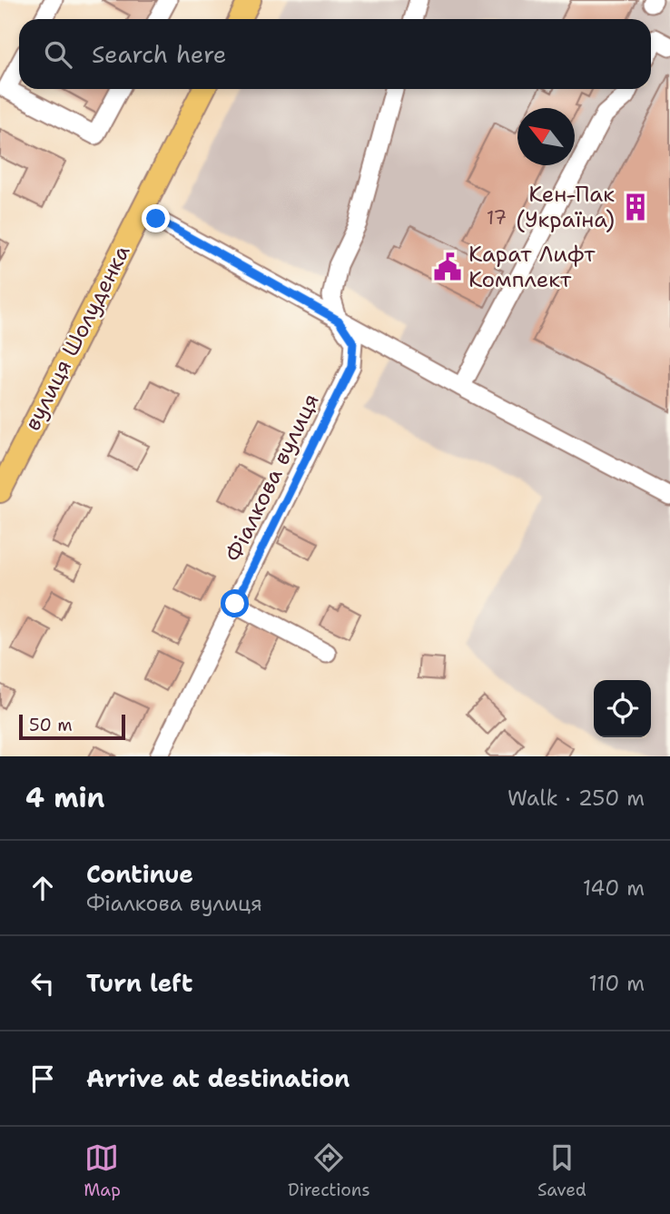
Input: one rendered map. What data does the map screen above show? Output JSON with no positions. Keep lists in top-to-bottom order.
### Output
{
  "streets": {
    "main road": ["вулиця Шолуденка"],
    "street": ["Фіалкова вулиця"]
  },
  "places": {
    "building": ["Кен-Пак (Україна)"],
    "public building": ["Карат Лифт Комплект"]
  },
  "house_numbers": ["17"],
  "scale_bar": "50 m",
  "north": "top left",
  "page": {
    "search": "Search here",
    "scale": "50 m",
    "heading": ["4 min", "Walk · 250 m"],
    "list": [
      ["Continue", "Фіалкова вулиця", "140 m"],
      ["Turn left", "110 m"],
      "Arrive at destination"
    ],
    "nav": ["Map", "Directions", "Saved"]
  }
}
